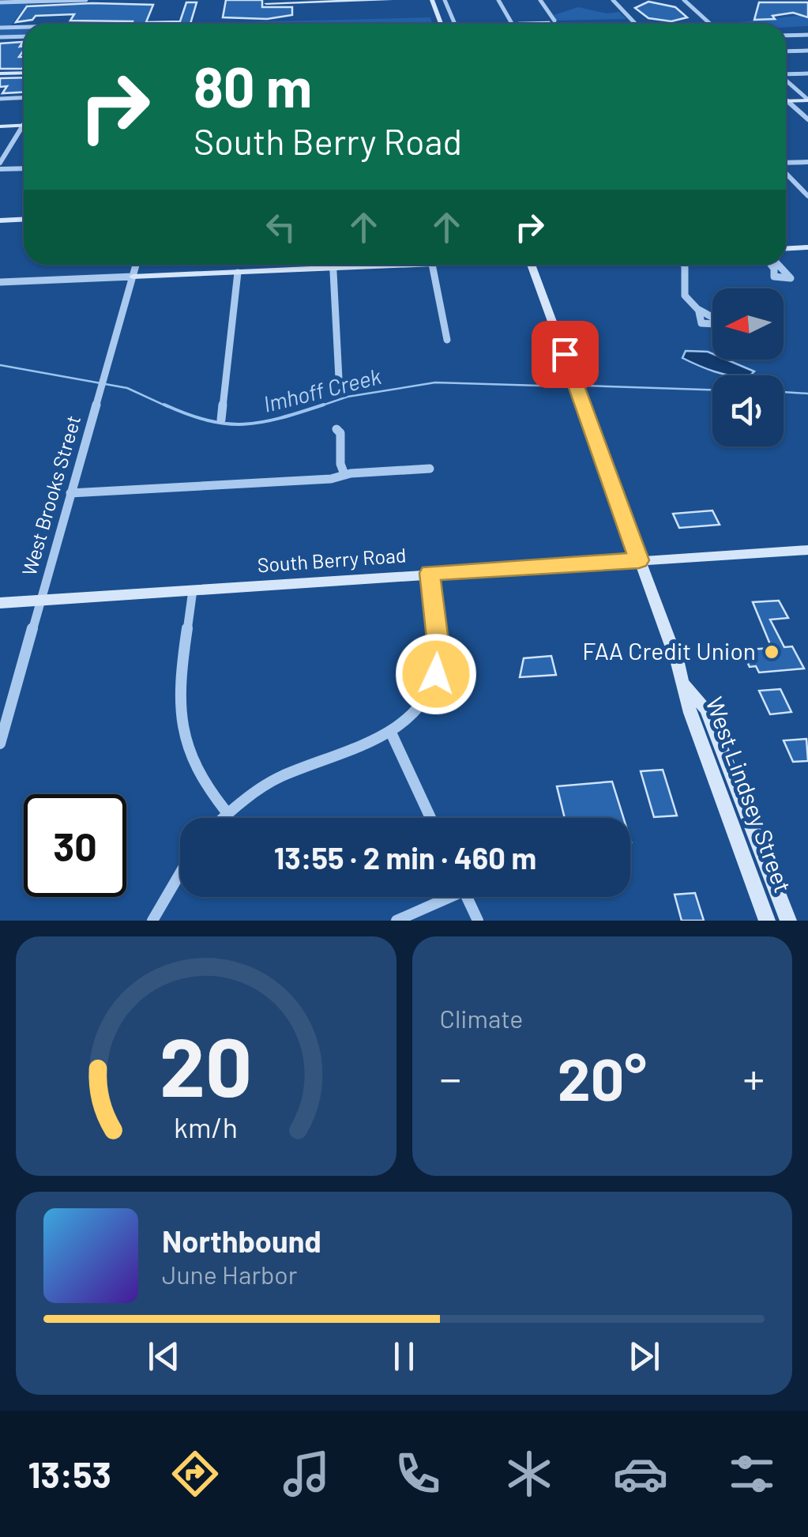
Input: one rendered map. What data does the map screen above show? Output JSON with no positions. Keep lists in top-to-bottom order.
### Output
{
  "streets": {
    "street": ["West Brooks Street", "South Berry Road", "West Lindsey Street"]
  },
  "crossings": [
    ["West Brooks Street", "South Berry Road"],
    ["South Berry Road", "West Lindsey Street"]
  ],
  "water": ["Imhoff Creek"],
  "places": ["FAA Credit Union"],
  "north": "left",
  "page": {
    "turn": ["80 m", "South Berry Road"],
    "limit": "30",
    "trip": "13:55 · 2 min · 460 m",
    "tile": "Climate",
    "heat": ["−", "20°", "+"],
    "song": ["Northbound", "June Harbor"],
    "tabs": "13:53",
    "gauge": ["20", "km/h"]
  }
}
